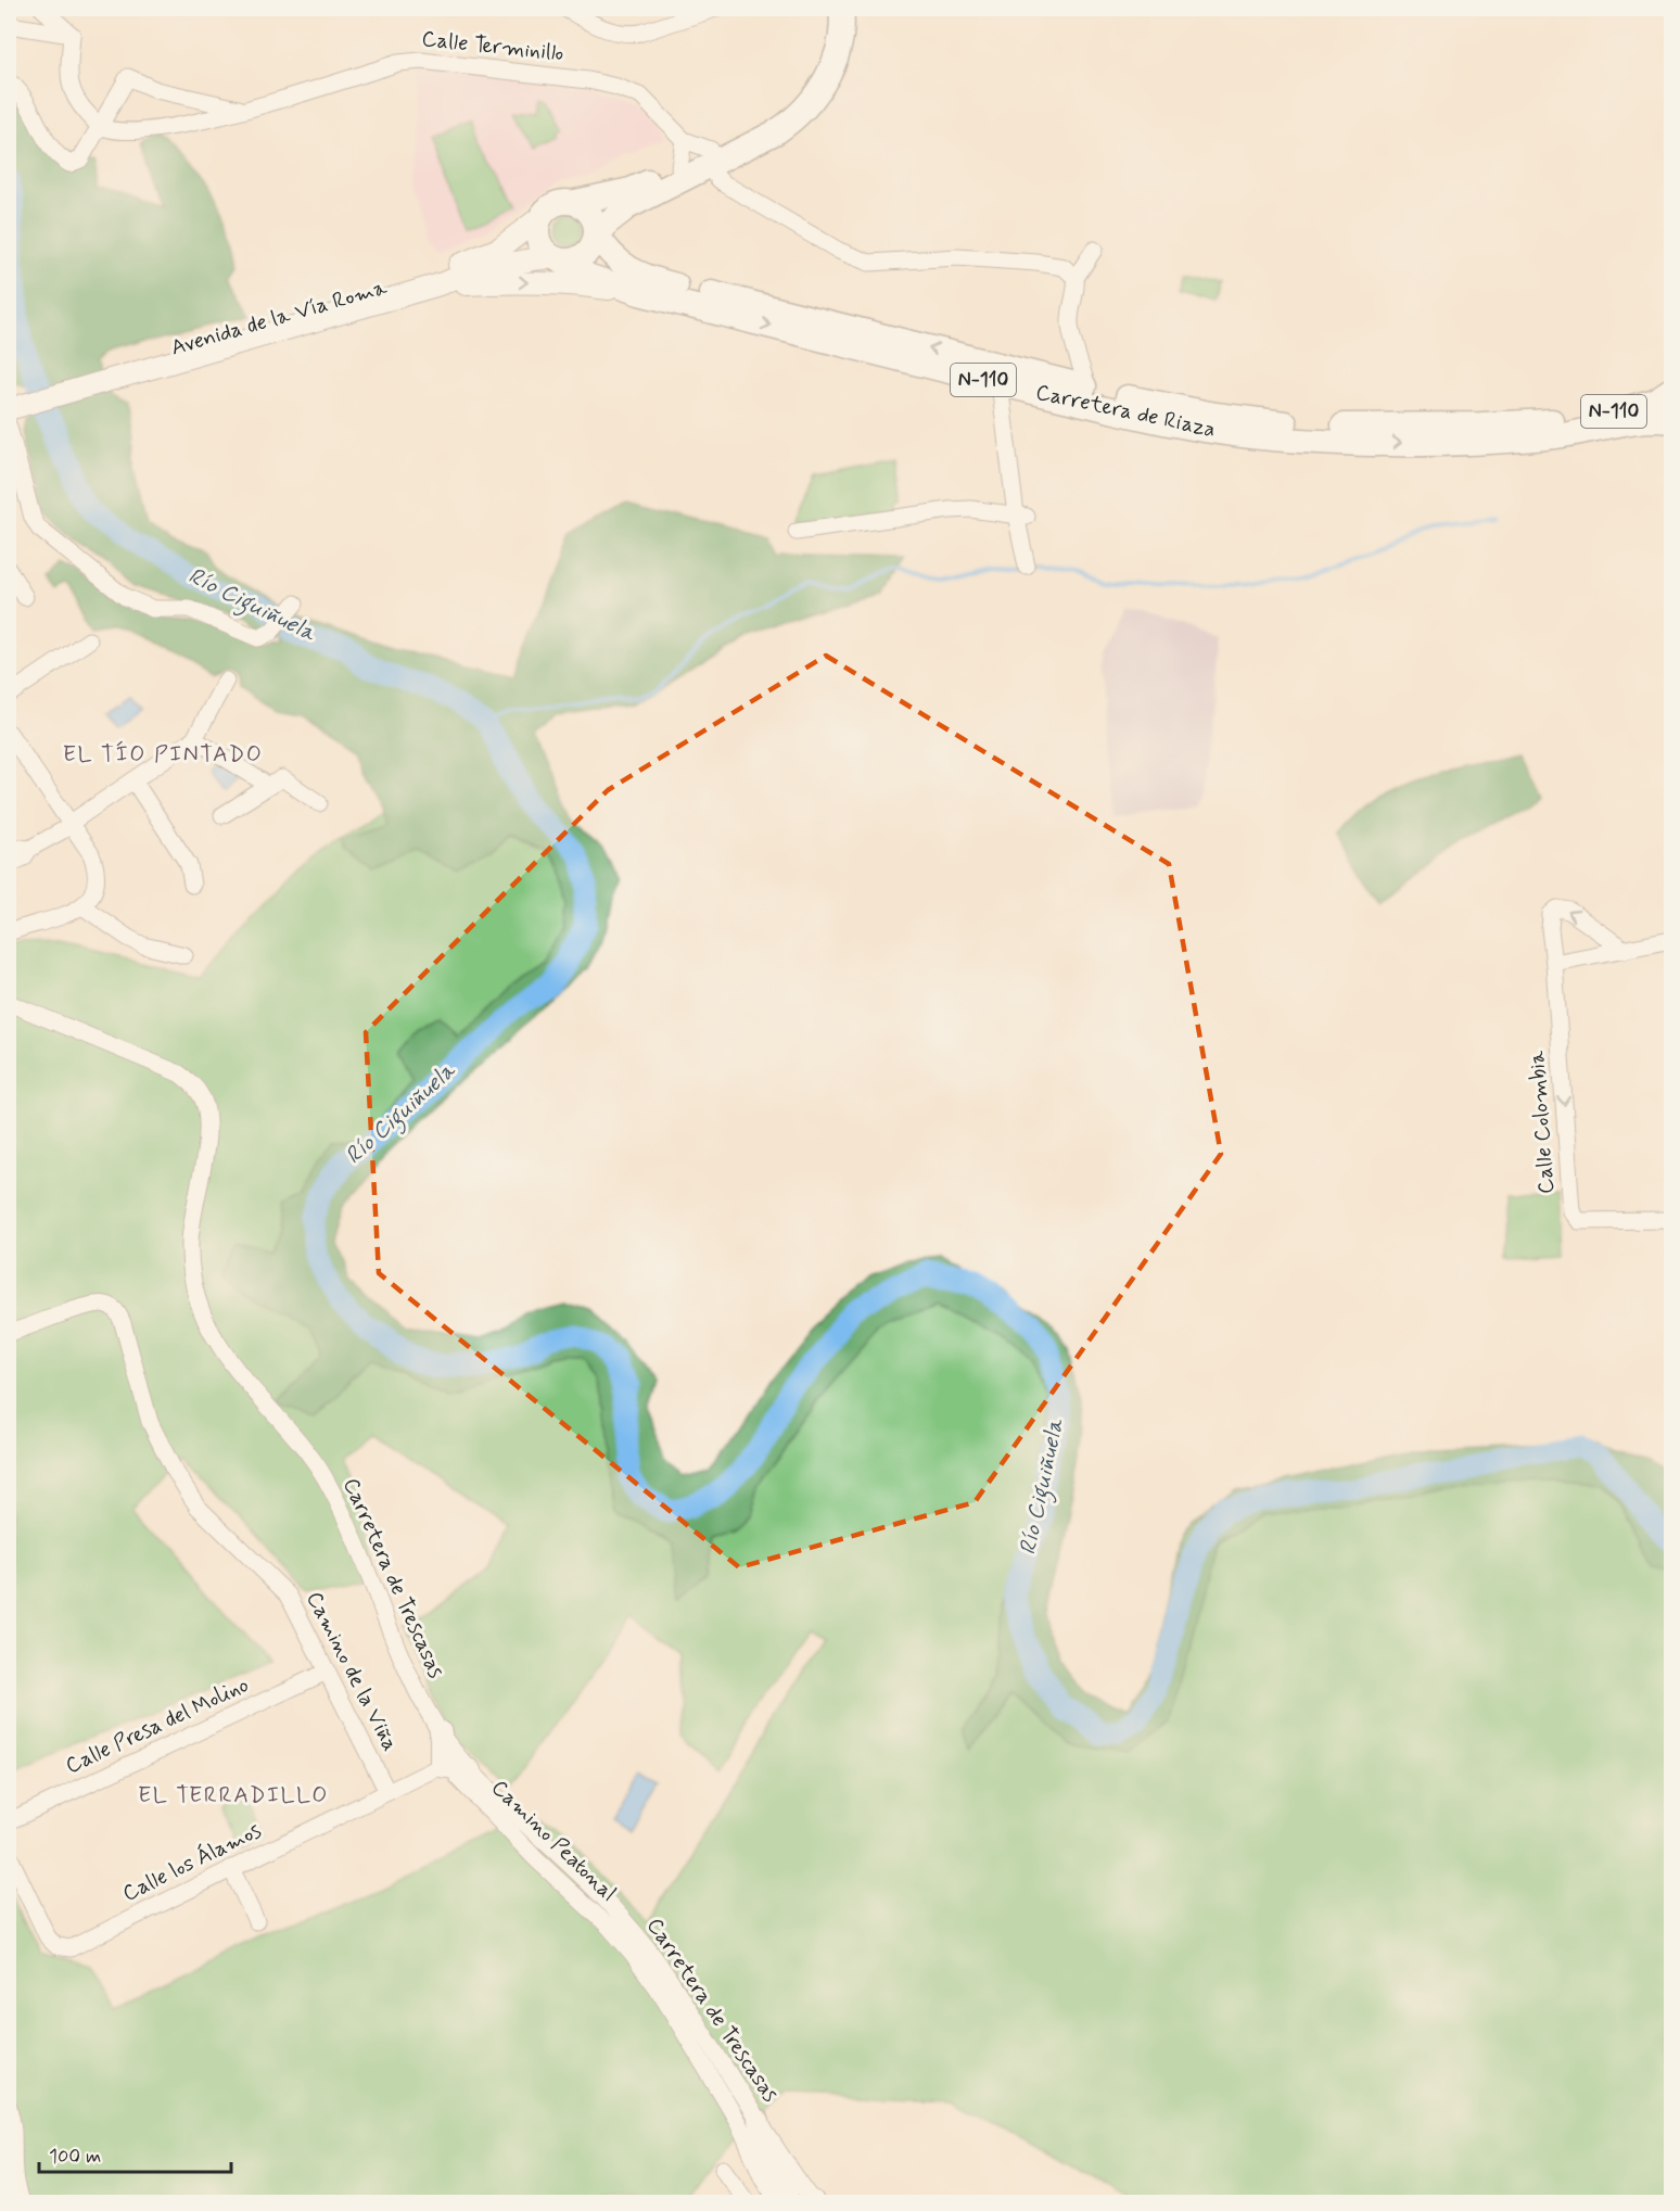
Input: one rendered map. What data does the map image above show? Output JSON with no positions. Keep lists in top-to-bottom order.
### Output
{
  "streets": {
    "highway": ["N-110", "Carretera de Riaza"],
    "main road": ["Avenida de la Vía Roma"],
    "street": [
      "Calle Terminillo",
      "Calle Colombia",
      "Carretera de Trescasas",
      "Camino de la Viña",
      "Calle Presa del Molino",
      "Camino Peatonal",
      "Calle los Álamos"
    ]
  },
  "crossings": [
    ["Avenida de la Vía Roma", "Carretera de Riaza"],
    ["N-110", "Carretera de Riaza"],
    ["Carretera de Trescasas", "Camino Peatonal"],
    ["Carretera de Trescasas", "Calle los Álamos"],
    ["Camino de la Viña", "Calle Presa del Molino"],
    ["Camino de la Viña", "Calle los Álamos"],
    ["Camino Peatonal", "Calle los Álamos"]
  ],
  "districts": ["EL TÍO PINTADO", "EL TERRADILLO"],
  "water": ["Río Ciguiñuela"],
  "scale_bar": "100 m"
}
